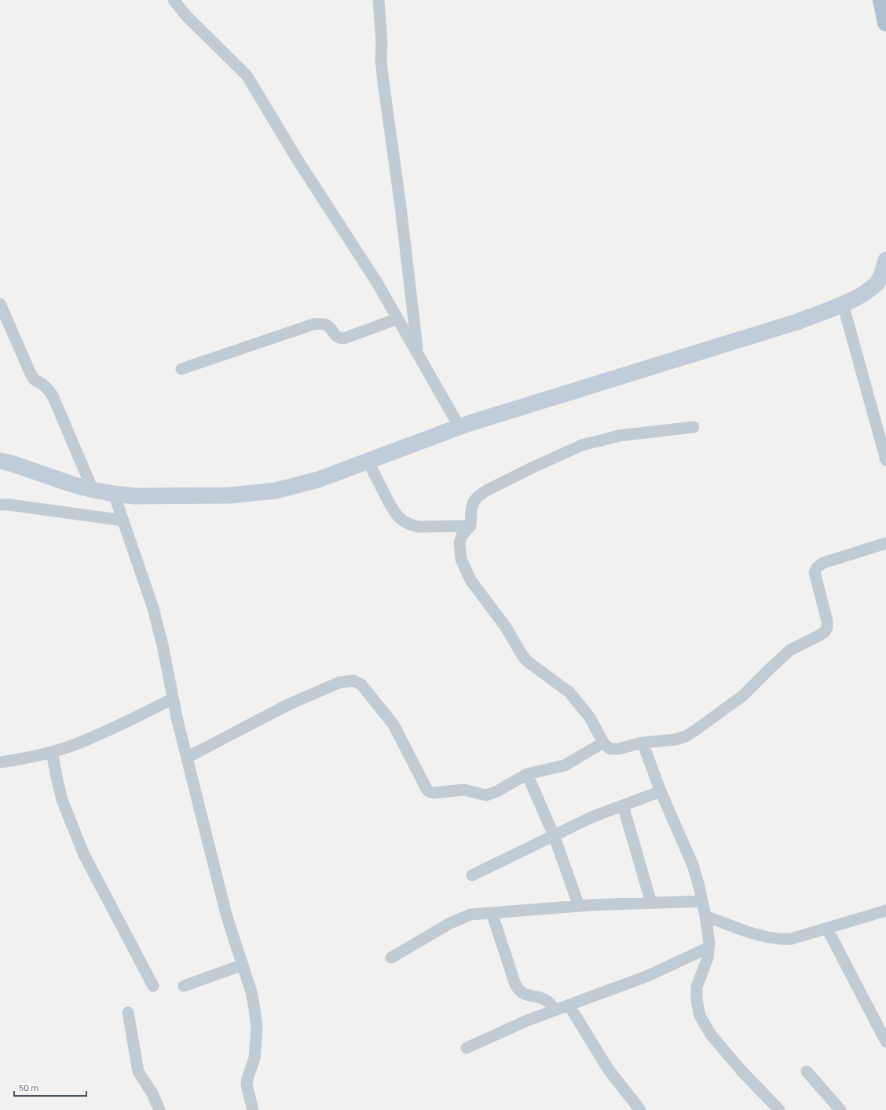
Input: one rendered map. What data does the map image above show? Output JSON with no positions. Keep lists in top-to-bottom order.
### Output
{
  "scale_bar": "50 m"
}
